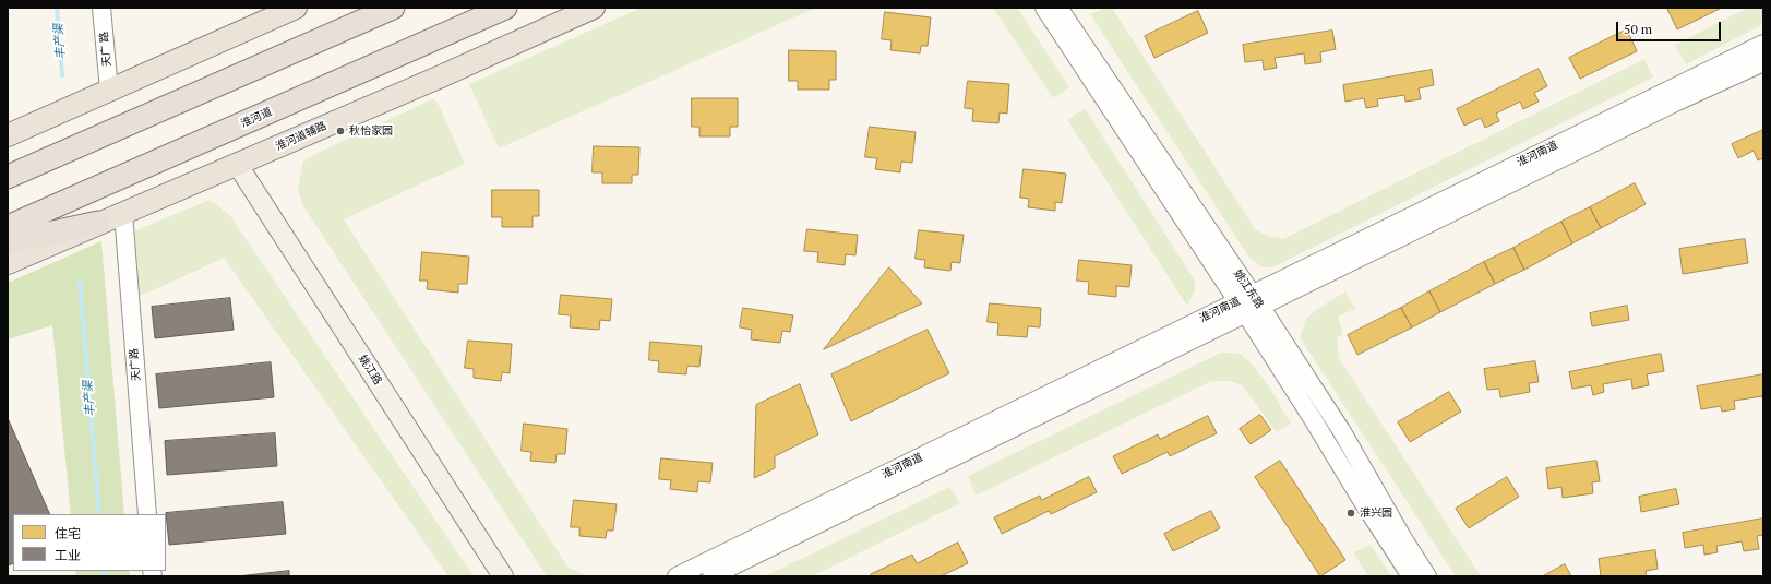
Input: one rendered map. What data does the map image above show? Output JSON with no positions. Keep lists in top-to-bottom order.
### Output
{
  "streets": {
    "highway": ["淮河道"],
    "main road": ["淮河道辅路", "姚江路"],
    "street": [
      "天广 路",
      "淮河南道",
      "姚江东路",
      "天广路"
    ]
  },
  "crossings": [
    ["淮河道辅路", "天广路"],
    ["淮河道辅路", "姚江路"],
    ["淮河南道", "姚江东路"]
  ],
  "water": ["丰产渠"],
  "places": ["秋怡家园", "淮兴园"],
  "legend": ["住宅", "工业"],
  "scale_bar": "50 m"
}
